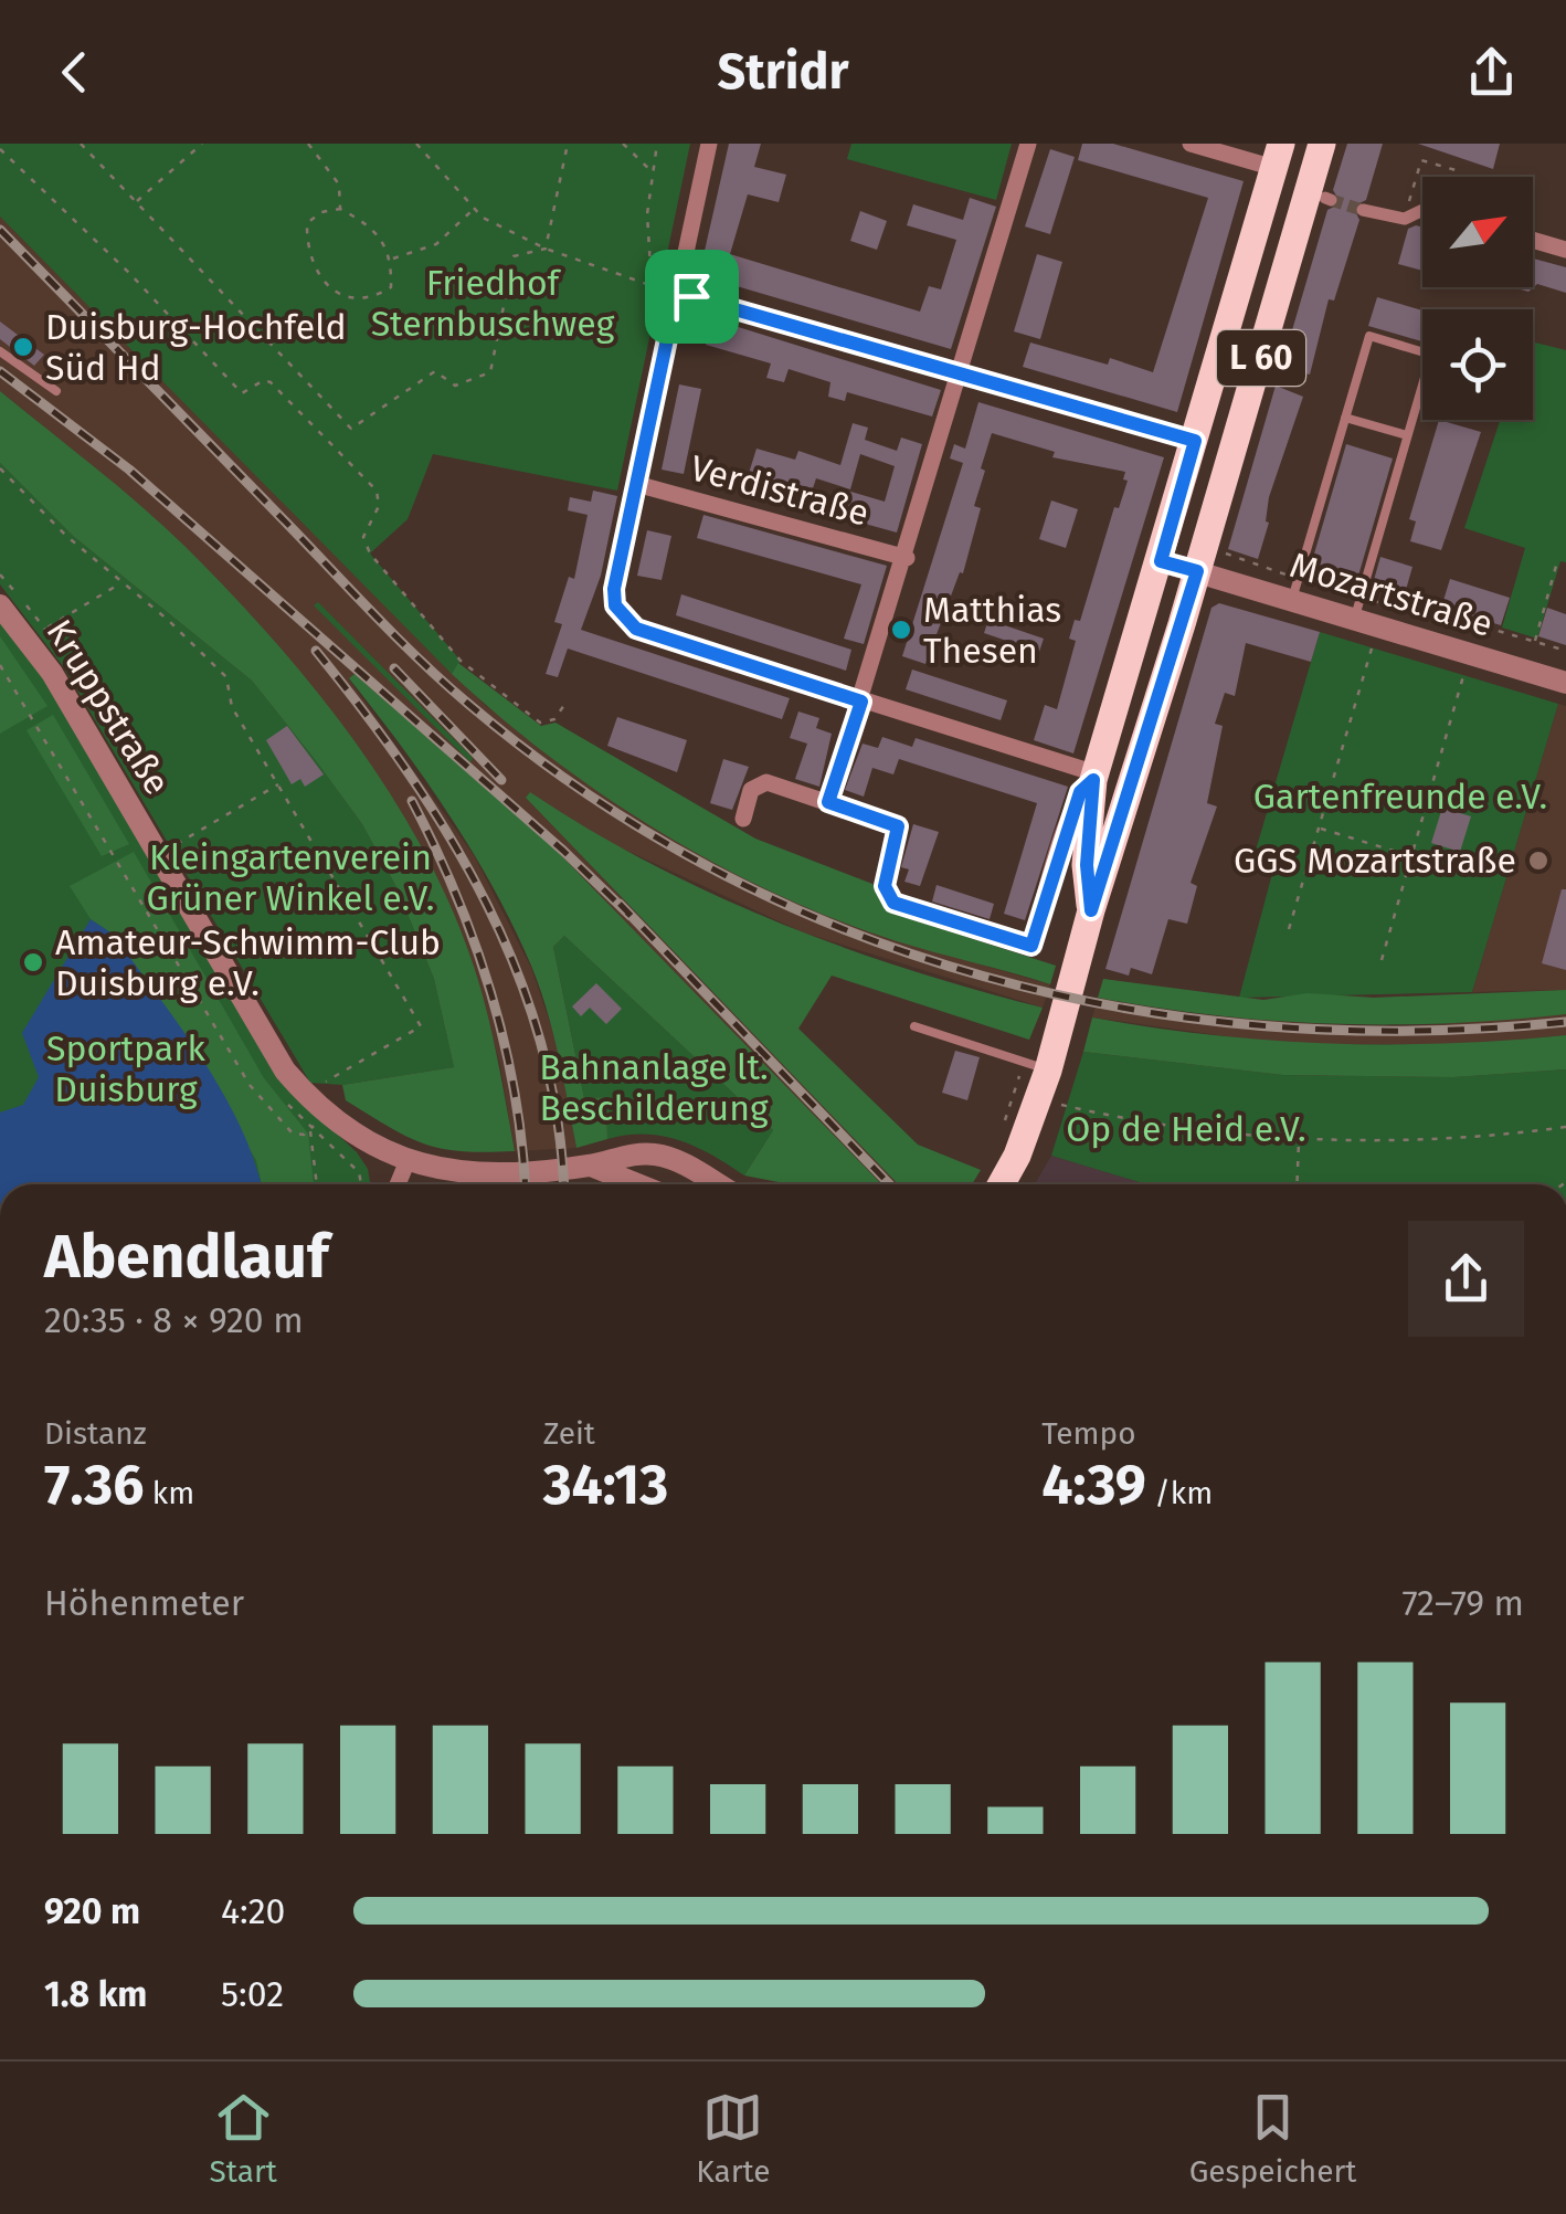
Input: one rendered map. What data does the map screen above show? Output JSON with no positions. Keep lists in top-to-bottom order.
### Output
{
  "streets": {
    "main road": ["L 60"],
    "street": ["Verdistraße", "Mozartstraße", "Kruppstraße"]
  },
  "crossings": [
    ["L 60", "Mozartstraße"]
  ],
  "parks": [
    "Friedhof Sternbuschweg",
    "Gartenfreunde e.V.",
    "Kleingartenverein Grüner Winkel e.V.",
    "Sportpark Duisburg",
    "Bahnanlage lt. Beschilderung",
    "Op de Heid e.V."
  ],
  "places": [
    "Duisburg-Hochfeld Süd Hd",
    "Matthias Thesen",
    "GGS Mozartstraße",
    "Amateur-Schwimm-Club Duisburg e.V."
  ],
  "north": "top right",
  "page": {
    "header": "Stridr",
    "heading": ["Abendlauf", "20:35 · 8 × 920 m"],
    "stats": [
      ["Distanz", "7.36 km"],
      ["Zeit", "34:13"],
      ["Tempo", "4:39 /km"]
    ],
    "chart": ["Höhenmeter", "72–79 m"],
    "list": [
      {
        "name": "920 m",
        "note": "4:20"
      },
      {
        "name": "1.8 km",
        "note": "5:02"
      }
    ],
    "tabs": ["Start", "Karte", "Gespeichert"]
  }
}
